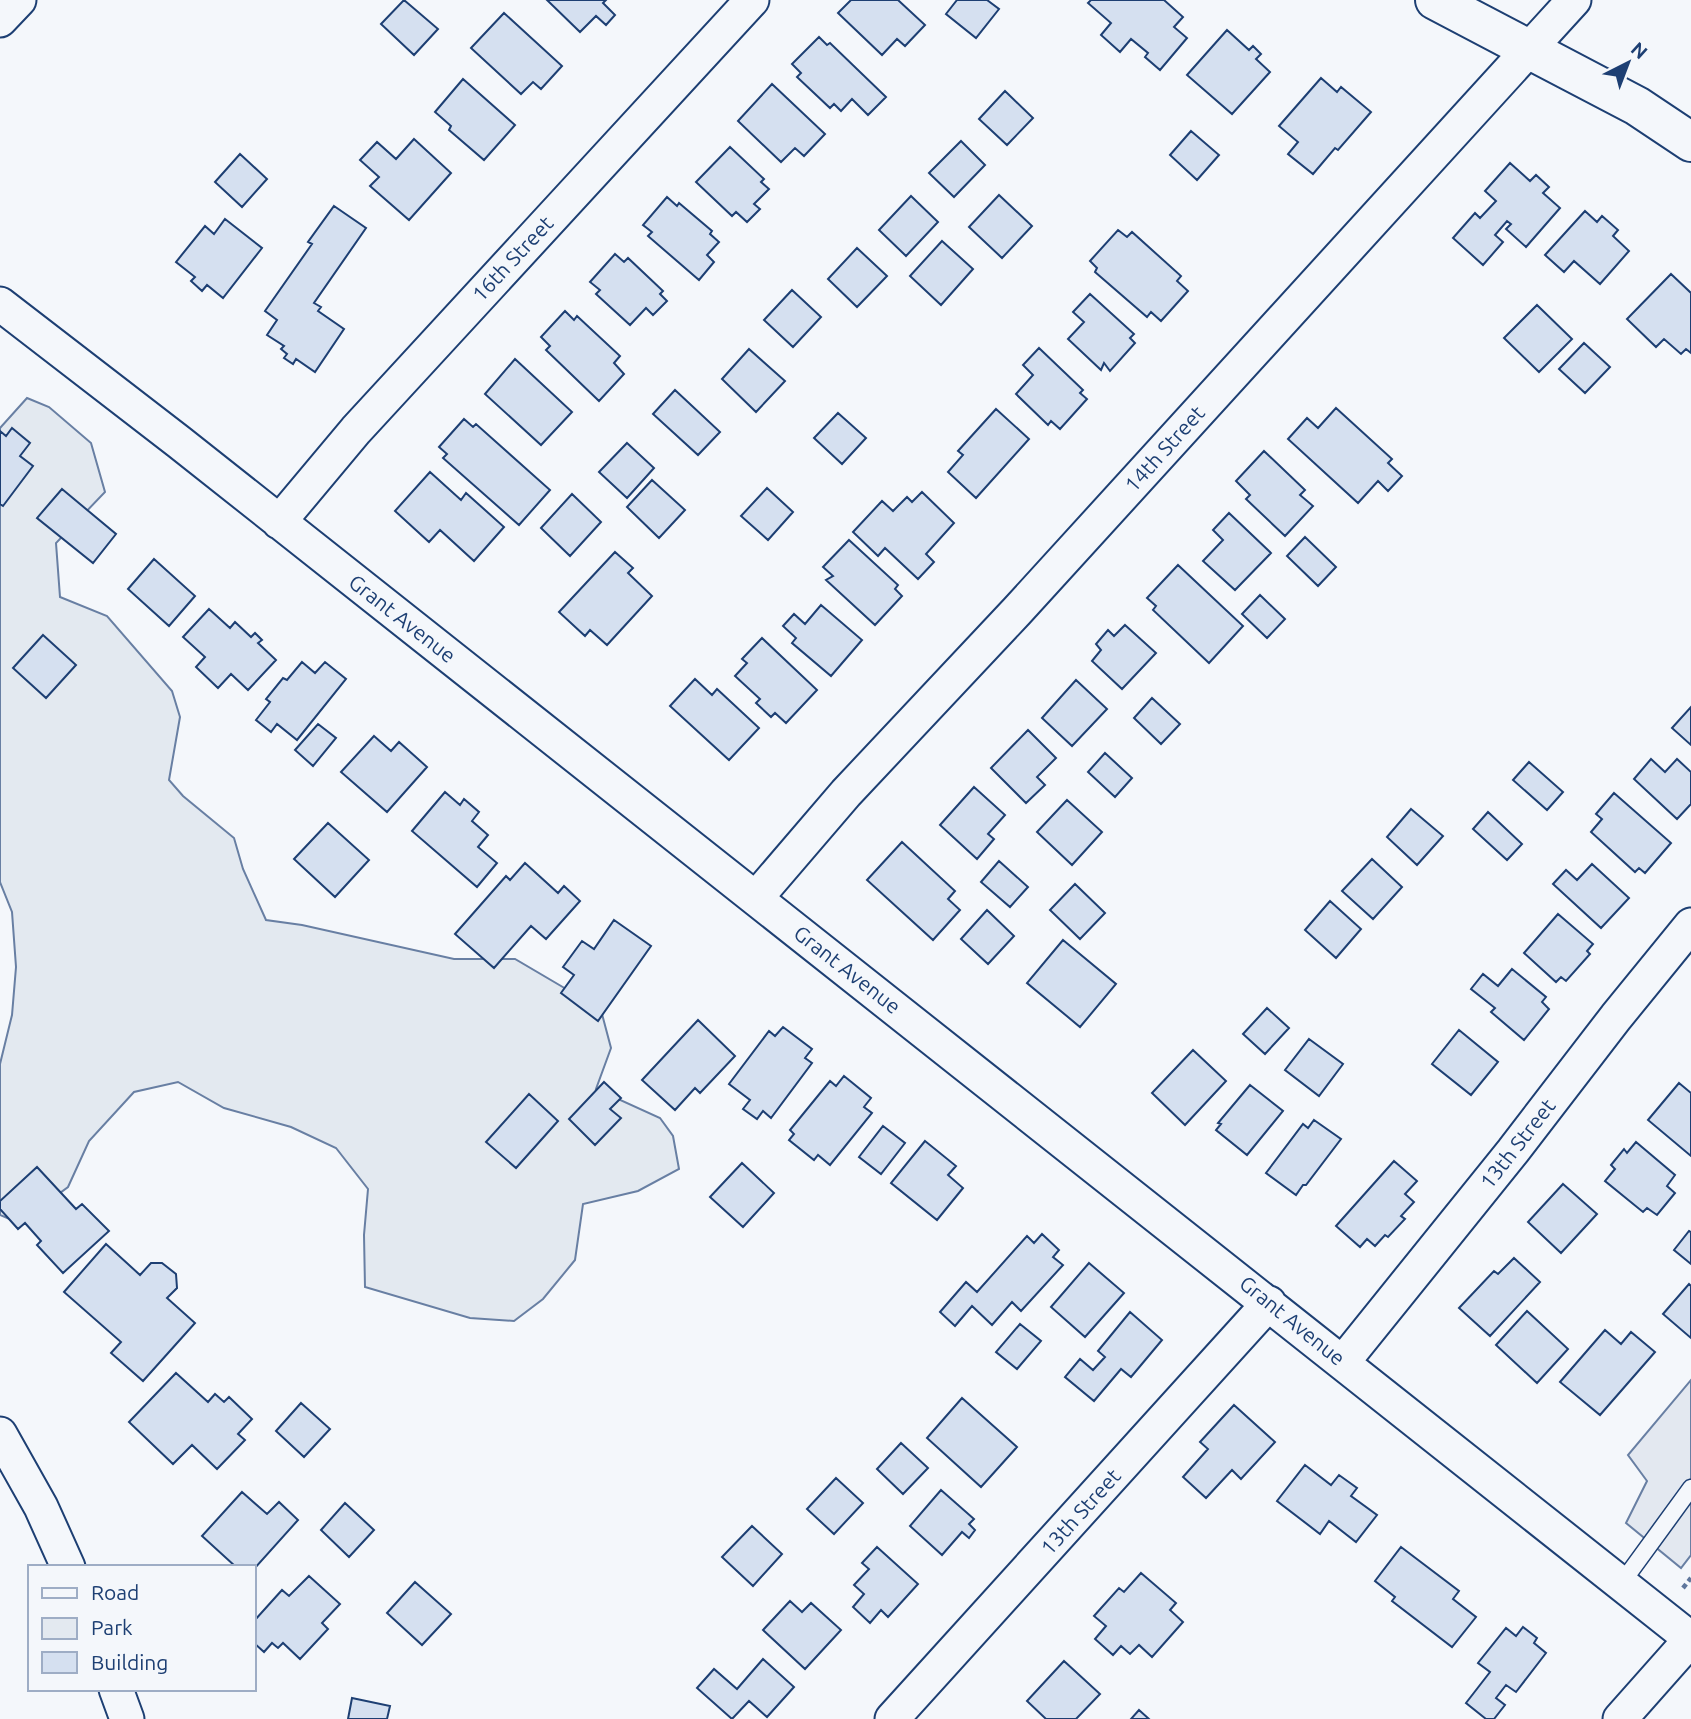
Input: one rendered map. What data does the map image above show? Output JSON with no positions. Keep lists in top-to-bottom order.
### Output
{
  "streets": {
    "street": [
      "16th Street",
      "14th Street",
      "Grant Avenue",
      "13th Street"
    ]
  },
  "crossings": [
    ["16th Street", "Grant Avenue"],
    ["14th Street", "Grant Avenue"],
    ["Grant Avenue", "13th Street"]
  ],
  "legend": ["Road", "Park", "Building"],
  "north": "top right"
}
